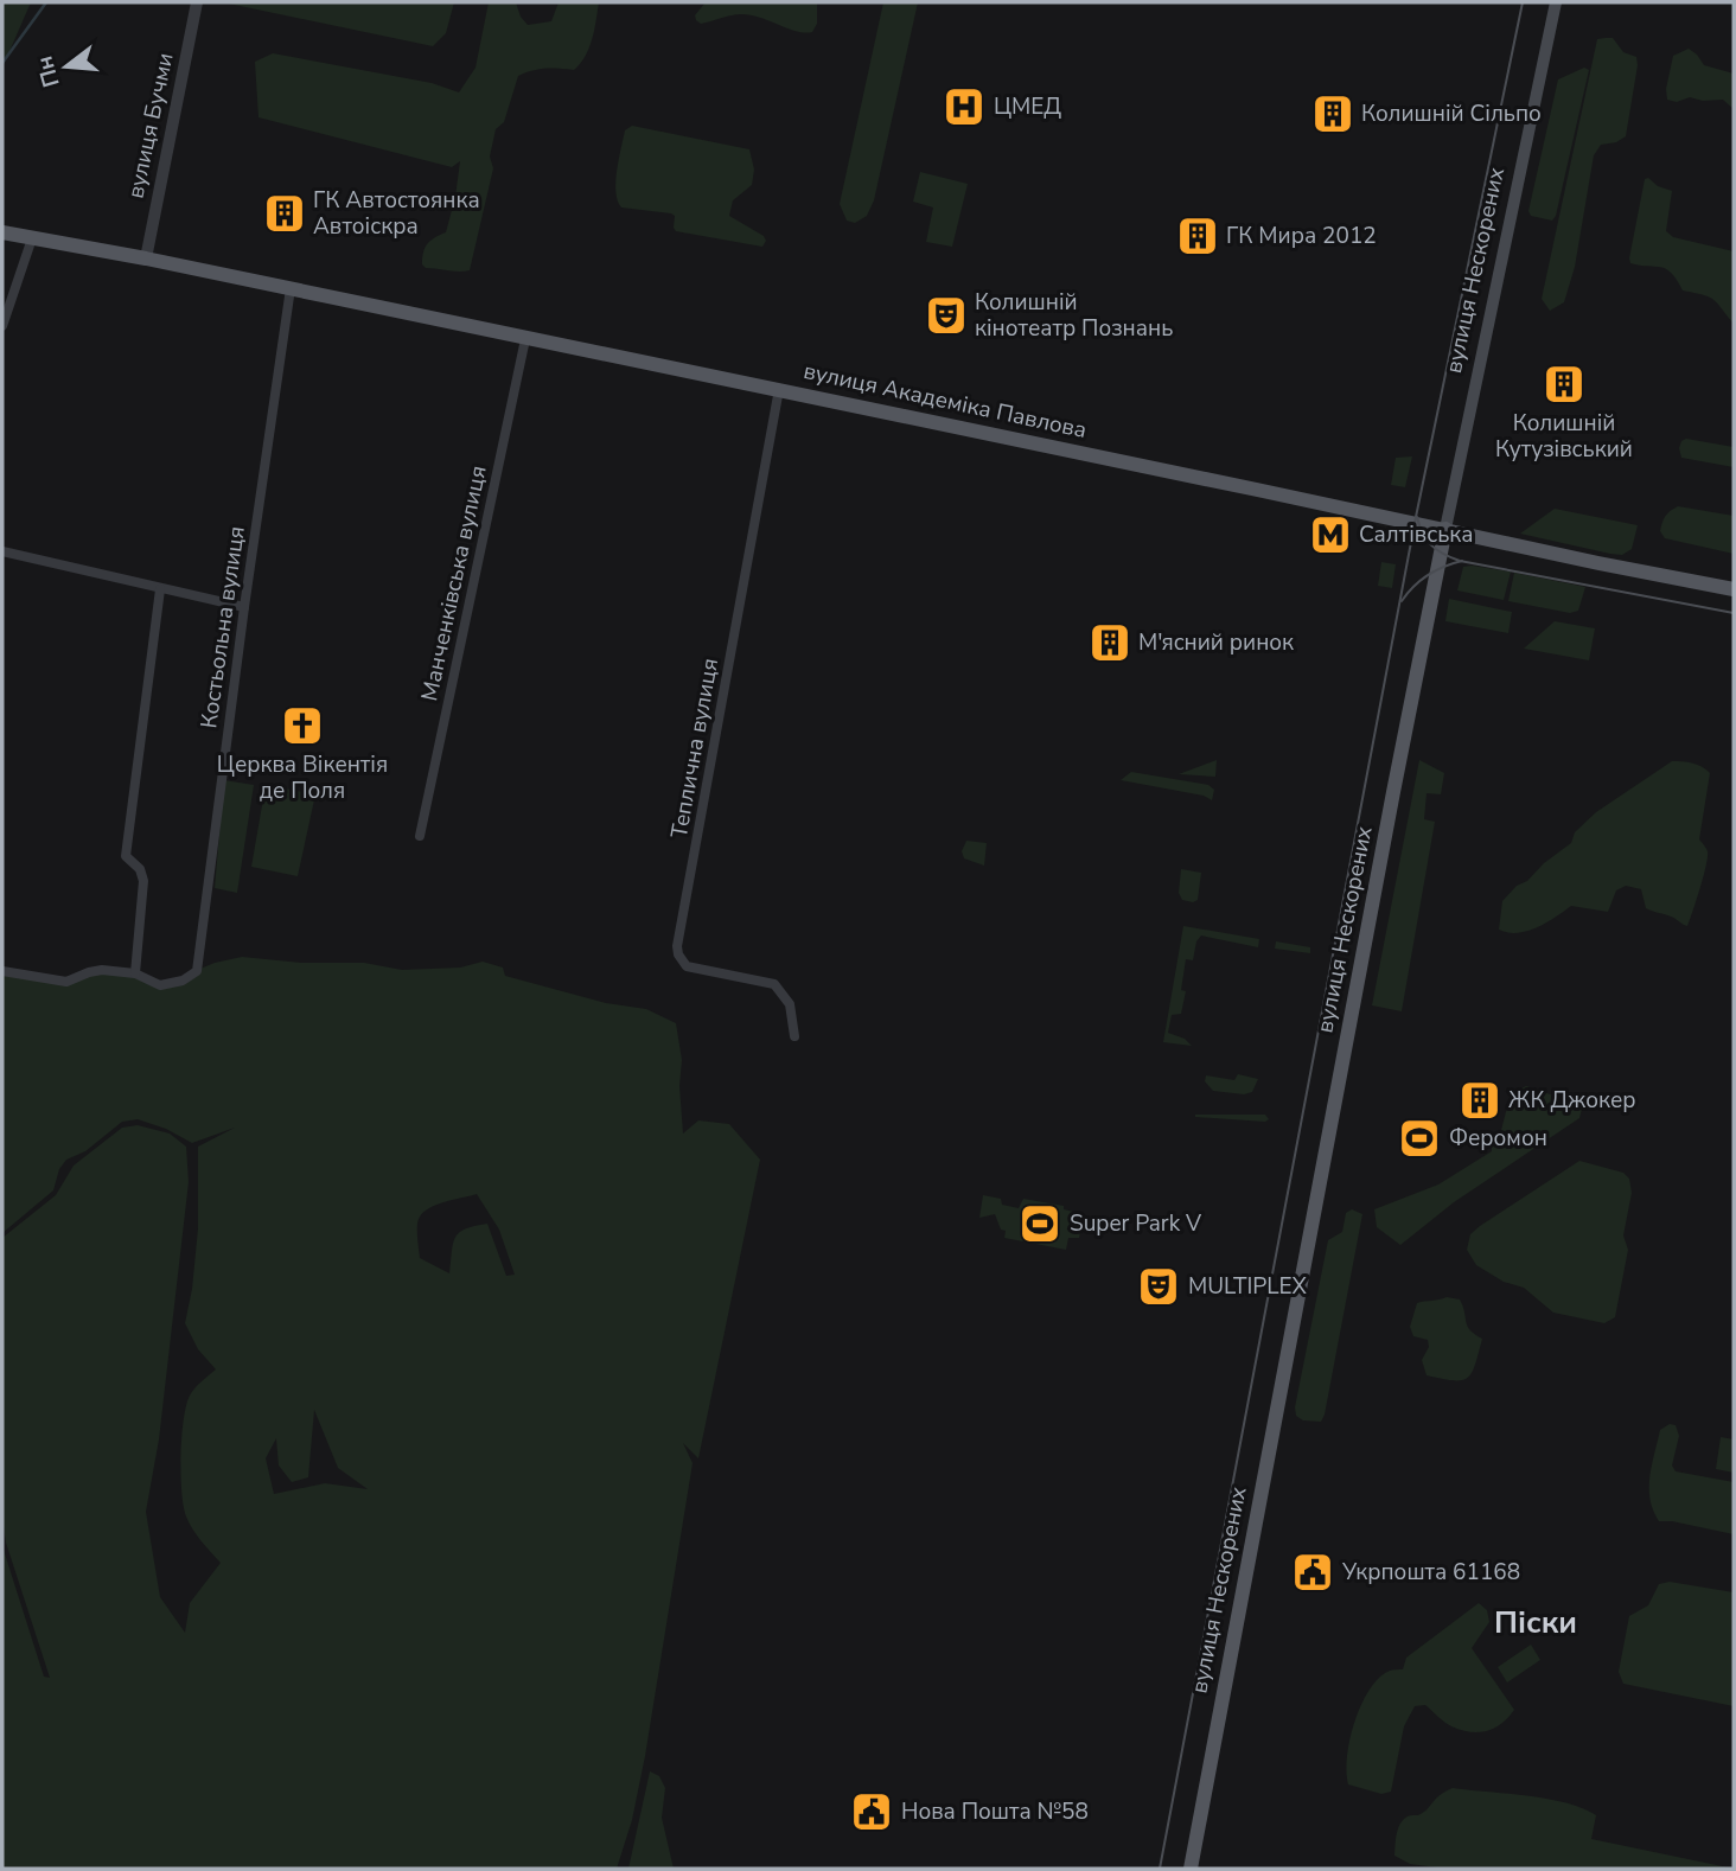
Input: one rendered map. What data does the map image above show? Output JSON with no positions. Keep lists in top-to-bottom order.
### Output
{
  "streets": {
    "main road": ["вулиця Нескорених", "вулиця Академіка Павлова"],
    "street": [
      "вулиця Бучми",
      "Манченківська вулиця",
      "Костьольна вулиця",
      "Теплична вулиця"
    ]
  },
  "crossings": [
    ["вулиця Бучми", "вулиця Академіка Павлова"],
    ["вулиця Нескорених", "вулиця Академіка Павлова"],
    ["вулиця Академіка Павлова", "Манченківська вулиця"],
    ["вулиця Академіка Павлова", "Костьольна вулиця"],
    ["вулиця Академіка Павлова", "Теплична вулиця"]
  ],
  "districts": ["Піски"],
  "places": {
    "hospital": ["ЦМЕД"],
    "building": [
      "Колишній Сільпо",
      "ГК Автостоянка Автоіскра",
      "ГК Мира 2012",
      "Колишній Кутузівський",
      "М'ясний ринок",
      "ЖК Джокер"
    ],
    "theatre": ["Колишній кінотеатр Познань", "MULTIPLEX"],
    "metro station": ["Салтівська"],
    "church": ["Церква Вікентія де Поля"],
    "sports": ["Феромон", "Super Park V"],
    "public building": ["Укрпошта 61168", "Нова Пошта №58"]
  },
  "north": "left"
}
